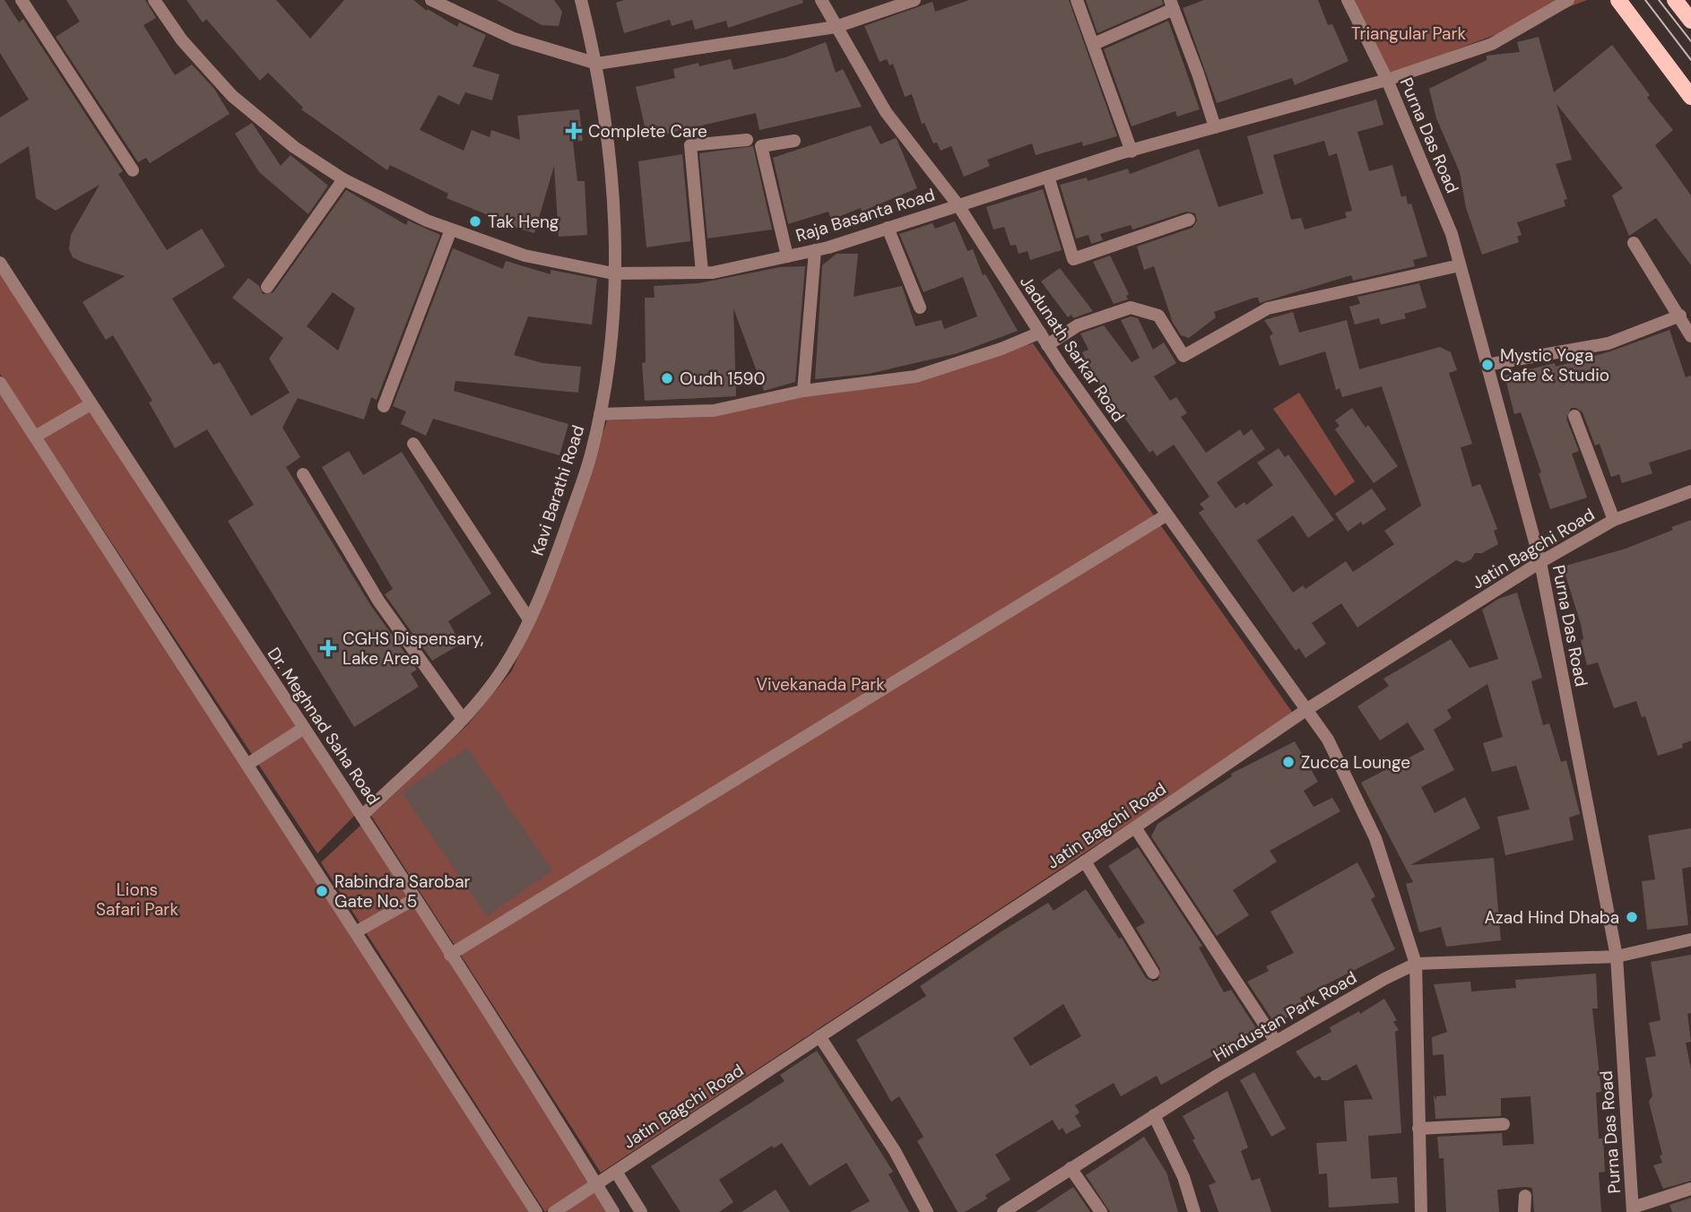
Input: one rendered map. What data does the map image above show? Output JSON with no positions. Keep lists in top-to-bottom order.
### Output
{
  "streets": {
    "street": [
      "Purna Das Road",
      "Raja Basanta Road",
      "Jadunath Sarkar Road",
      "Kavi Barathi Road",
      "Jatin Bagchi Road",
      "Dr. Meghnad Saha Road",
      "Hindustan Park Road"
    ]
  },
  "crossings": [
    ["Purna Das Road", "Raja Basanta Road"],
    ["Purna Das Road", "Jatin Bagchi Road"],
    ["Purna Das Road", "Hindustan Park Road"],
    ["Raja Basanta Road", "Jadunath Sarkar Road"],
    ["Raja Basanta Road", "Kavi Barathi Road"],
    ["Jadunath Sarkar Road", "Jatin Bagchi Road"],
    ["Jadunath Sarkar Road", "Hindustan Park Road"],
    ["Kavi Barathi Road", "Dr. Meghnad Saha Road"],
    ["Jatin Bagchi Road", "Dr. Meghnad Saha Road"]
  ],
  "parks": ["Triangular Park", "Vivekanada Park", "Lions Safari Park"],
  "places": {
    "health": ["Complete Care", "CGHS Dispensary, Lake Area"],
    "other": [
      "Tak Heng",
      "Mystic Yoga Cafe & Studio",
      "Oudh 1590",
      "Zucca Lounge",
      "Rabindra Sarobar Gate No. 5",
      "Azad Hind Dhaba"
    ]
  }
}
